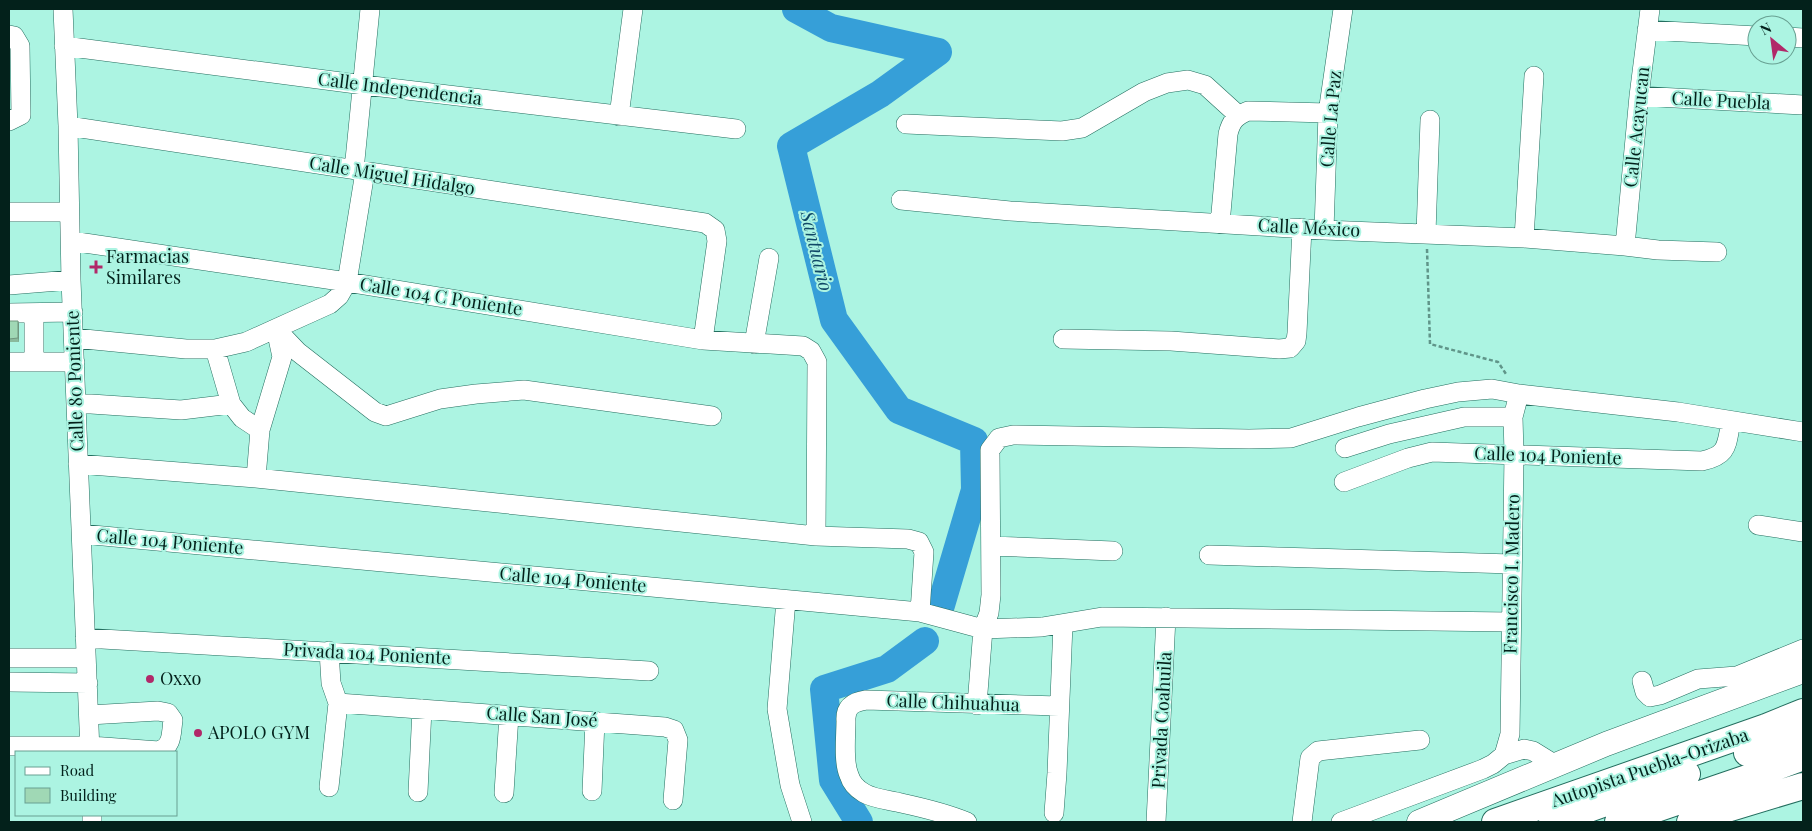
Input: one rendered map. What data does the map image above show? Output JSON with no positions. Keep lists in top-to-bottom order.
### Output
{
  "streets": {
    "highway": ["Autopista Puebla-Orizaba"],
    "street": [
      "Calle Independencia",
      "Calle Puebla",
      "Calle La Paz",
      "Calle Acayucan",
      "Calle Miguel Hidalgo",
      "Calle México",
      "Calle 104 C Poniente",
      "Calle 80 Poniente",
      "Calle 104 Poniente",
      "Francisco I. Madero",
      "Privada 104 Poniente",
      "Calle Chihuahua",
      "Calle San José",
      "Privada Coahuila"
    ]
  },
  "crossings": [
    ["Calle Independencia", "Calle 80 Poniente"],
    ["Calle Puebla", "Calle Acayucan"],
    ["Calle La Paz", "Calle México"],
    ["Calle Acayucan", "Calle México"],
    ["Calle Miguel Hidalgo", "Calle 104 C Poniente"],
    ["Calle Miguel Hidalgo", "Calle 80 Poniente"],
    ["Calle 104 C Poniente", "Calle 80 Poniente"],
    ["Calle 80 Poniente", "Calle 104 Poniente"],
    ["Calle 80 Poniente", "Privada 104 Poniente"],
    ["Calle 104 Poniente", "Francisco I. Madero"],
    ["Calle 104 Poniente", "Privada Coahuila"]
  ],
  "water": ["Santuario"],
  "places": {
    "health": ["Farmacias Similares"],
    "other": ["Oxxo", "APOLO GYM"]
  },
  "legend": ["Road", "Building"],
  "north": "top left"
}
